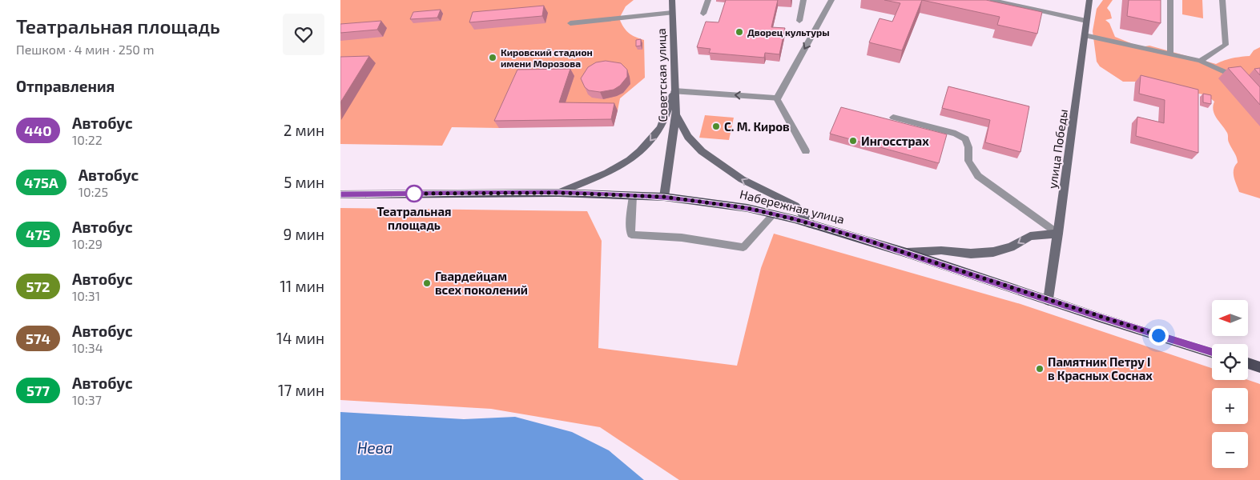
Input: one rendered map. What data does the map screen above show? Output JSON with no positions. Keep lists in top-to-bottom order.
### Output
{
  "streets": {
    "main road": ["Набережная улица"],
    "street": ["Советская улица", "улица Победы"]
  },
  "crossings": [
    ["Советская улица", "Набережная улица"],
    ["улица Победы", "Набережная улица"]
  ],
  "water": ["Нева"],
  "places": [
    "Дворец культуры",
    "Кировский стадион имени Морозова",
    "С. М. Киров",
    "Ингосстрах",
    "Театральная площадь",
    "Гвардейцам всех поколений",
    "Памятник Петру I в Красных Соснах"
  ],
  "lines": ["bus line 440"],
  "north": "left",
  "page": {
    "heading": [
      ["Театральная площадь", "Пешком · 4 мин · 250 m"],
      "Отправления"
    ],
    "list": [
      {
        "mark": "440",
        "name": "Автобус",
        "note": "10:22",
        "value": "2 мин"
      },
      {
        "mark": "475А",
        "name": "Автобус",
        "note": "10:25",
        "value": "5 мин"
      },
      {
        "mark": "475",
        "name": "Автобус",
        "note": "10:29",
        "value": "9 мин"
      },
      {
        "mark": "572",
        "name": "Автобус",
        "note": "10:31",
        "value": "11 мин"
      },
      {
        "mark": "574",
        "name": "Автобус",
        "note": "10:34",
        "value": "14 мин"
      },
      {
        "mark": "577",
        "name": "Автобус",
        "note": "10:37",
        "value": "17 мин"
      }
    ],
    "map_buttons": ["+", "−"]
  }
}
